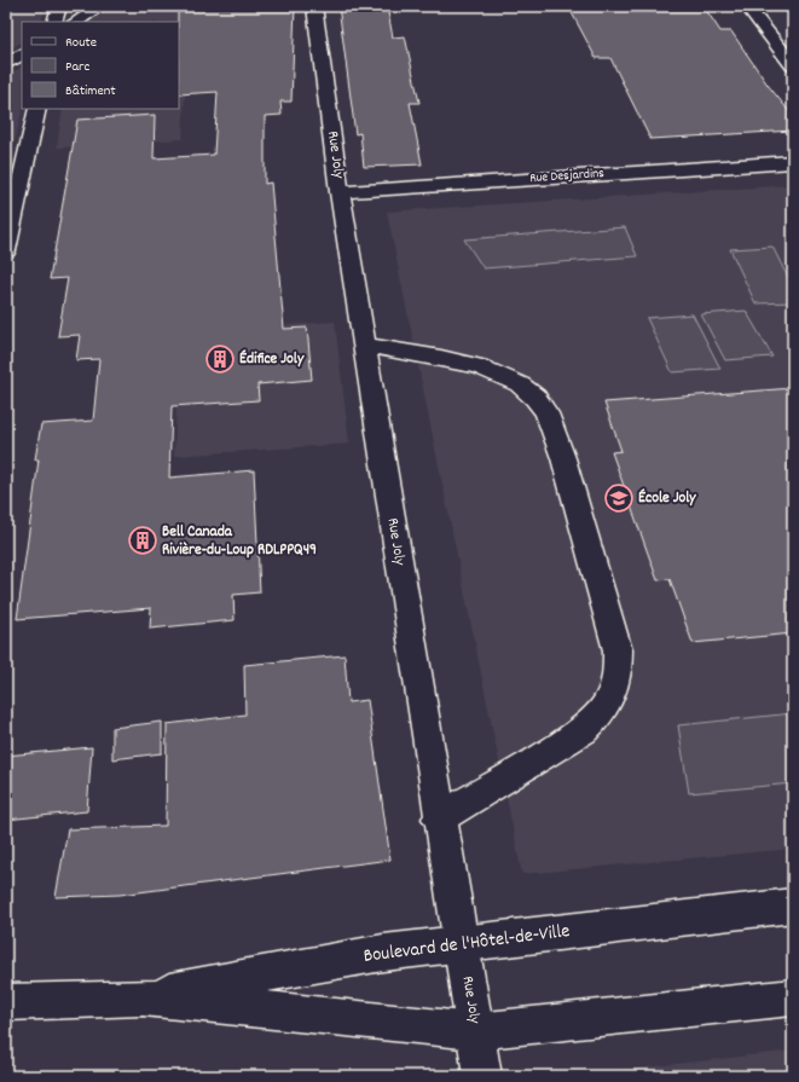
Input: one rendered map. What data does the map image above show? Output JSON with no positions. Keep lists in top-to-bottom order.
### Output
{
  "streets": {
    "street": ["Rue Joly", "Rue Desjardins", "Boulevard de l'Hôtel-de-Ville"]
  },
  "crossings": [
    ["Rue Joly", "Rue Desjardins"],
    ["Rue Joly", "Boulevard de l'Hôtel-de-Ville"]
  ],
  "places": {
    "building": ["Édifice Joly", "Bell Canada Rivière-du-Loup RDLPPQ49"],
    "school or university": ["École Joly"]
  },
  "legend": ["Route", "Parc", "Bâtiment"]
}
